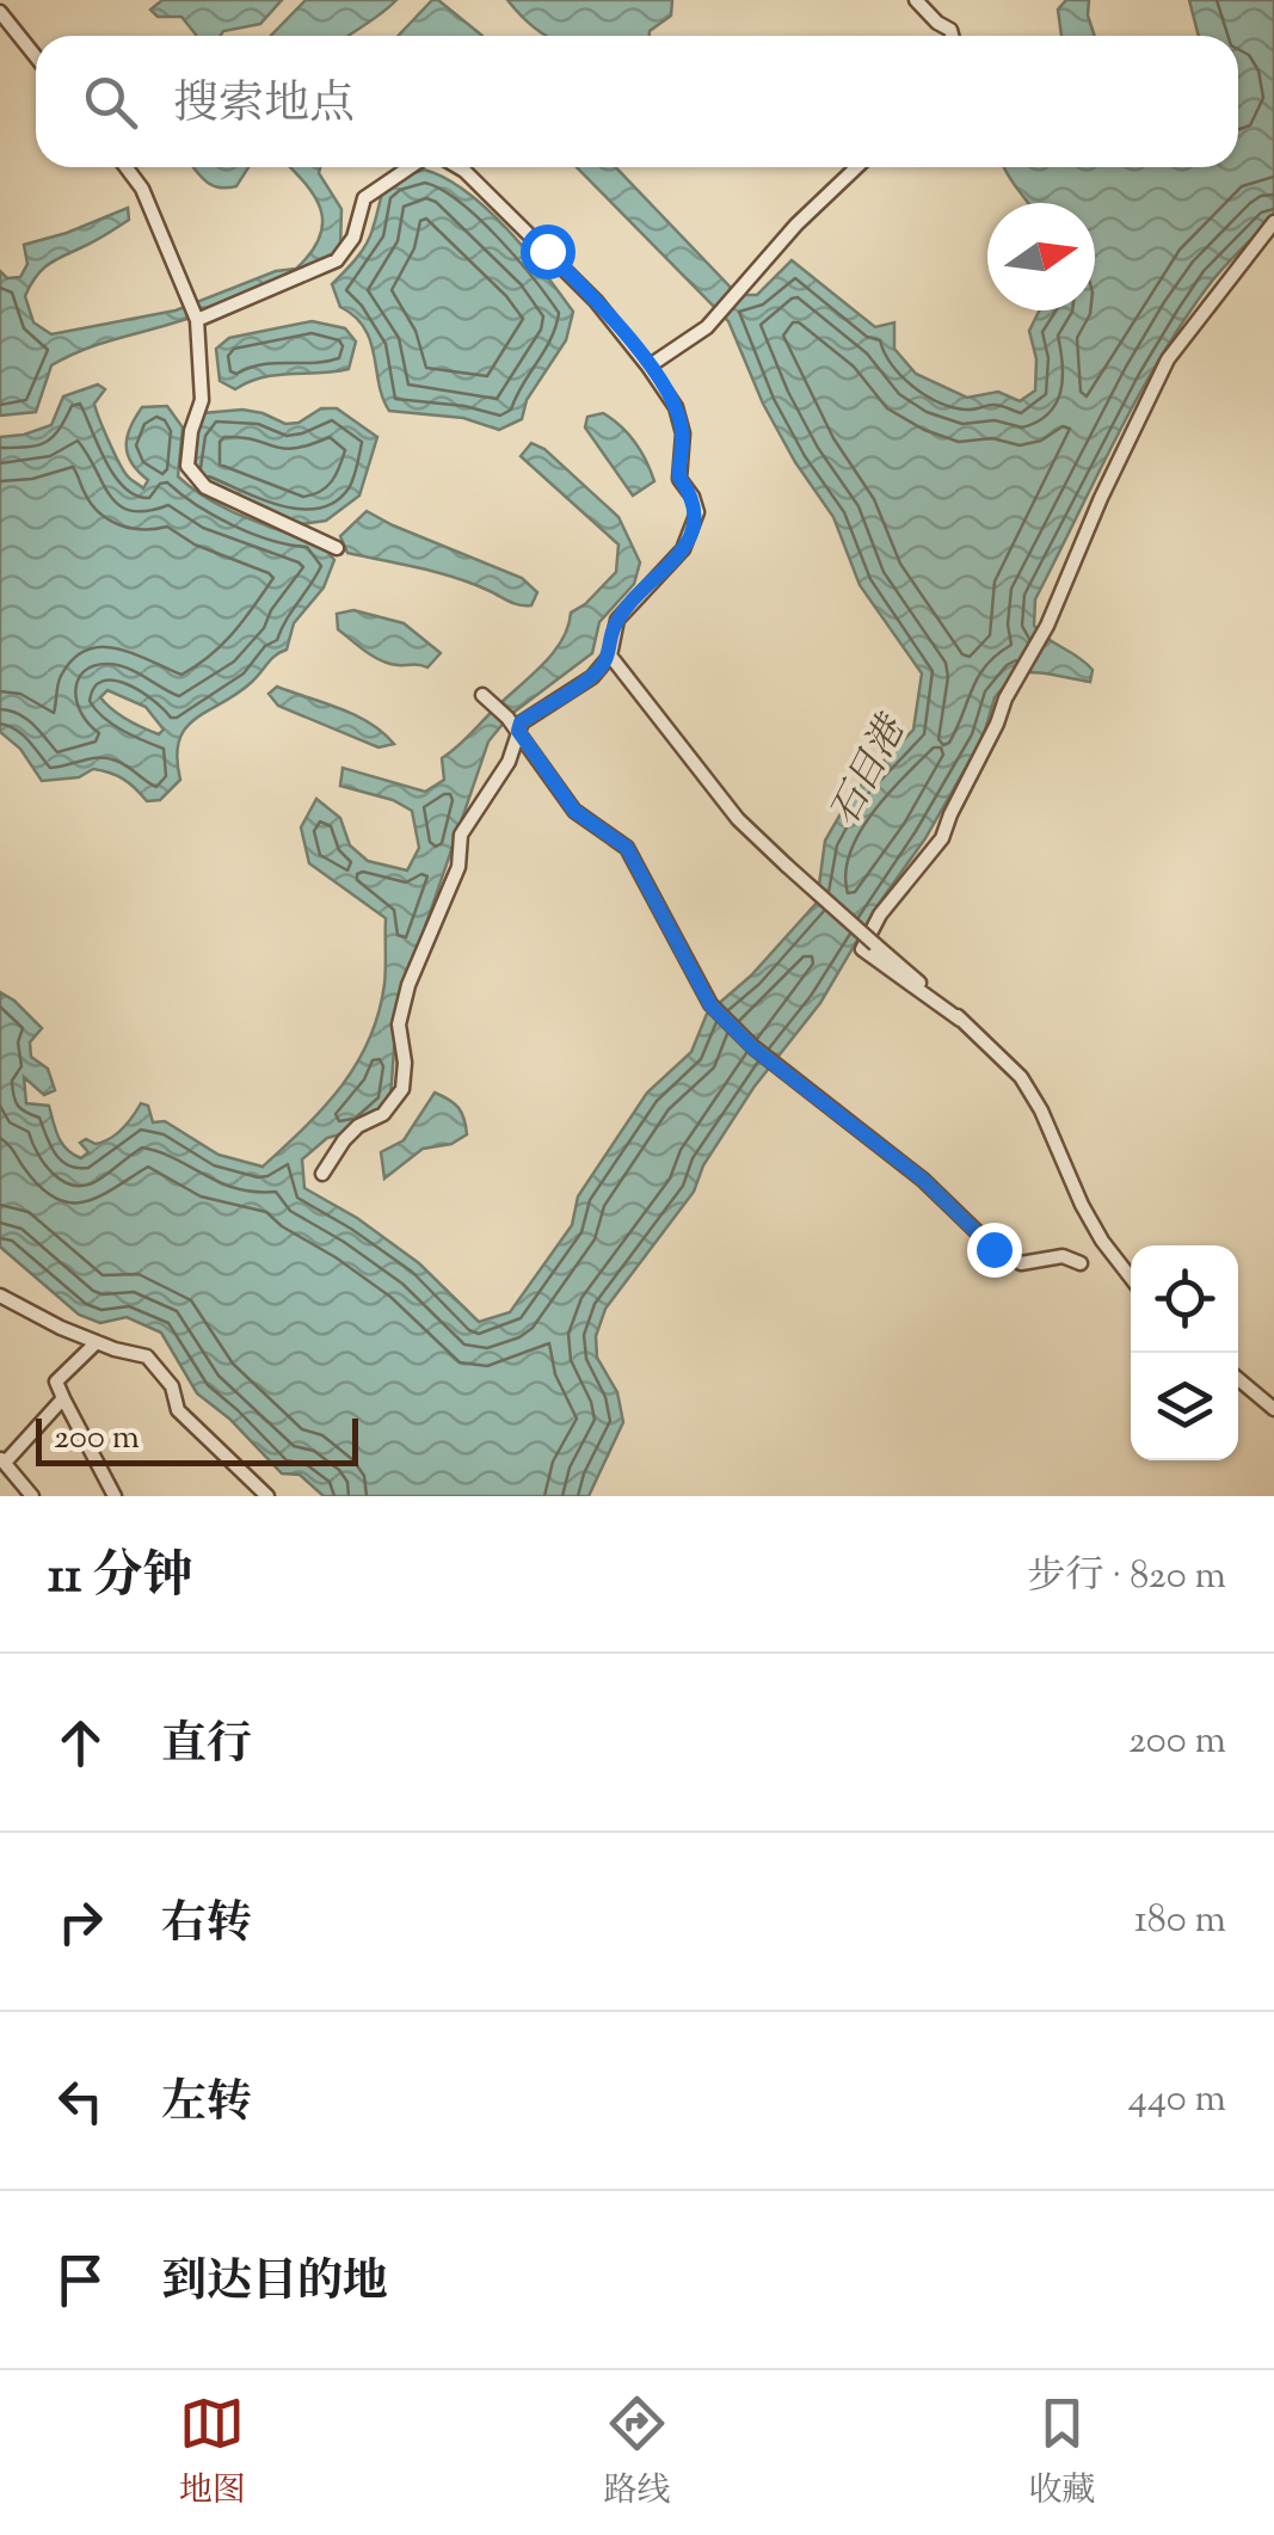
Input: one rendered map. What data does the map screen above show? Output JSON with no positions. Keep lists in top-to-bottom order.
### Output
{
  "water": ["石目港"],
  "scale_bar": "200 m",
  "north": "right",
  "page": {
    "search": "搜索地点",
    "scale": "200 m",
    "heading": ["11 分钟", "步行 · 820 m"],
    "list": [
      ["直行", "200 m"],
      ["右转", "180 m"],
      ["左转", "440 m"],
      "到达目的地"
    ],
    "nav": ["地图", "路线", "收藏"]
  }
}
